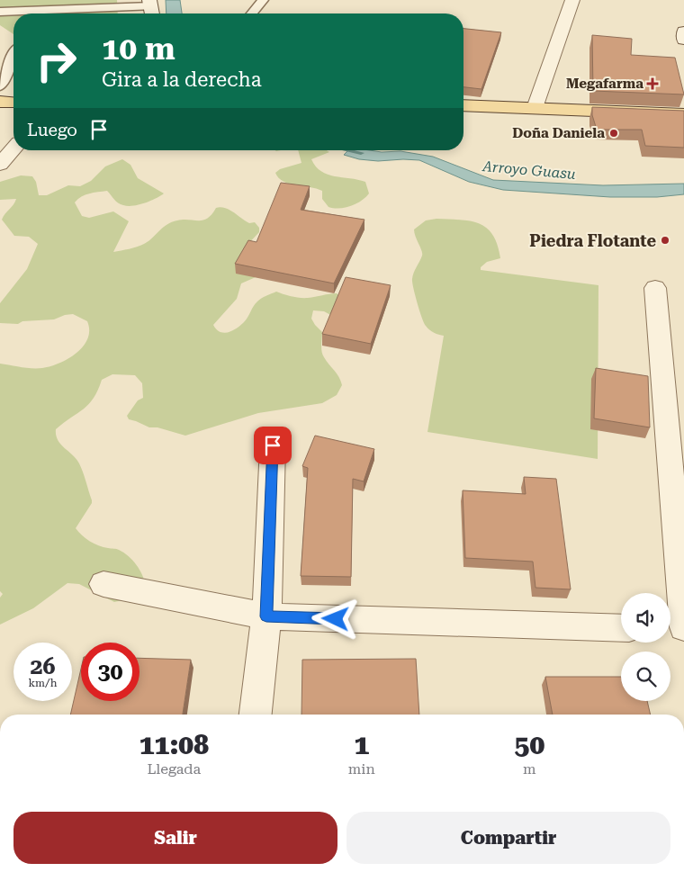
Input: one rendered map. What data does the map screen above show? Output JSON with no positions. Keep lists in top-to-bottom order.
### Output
{
  "water": ["Arroyo Guasu"],
  "places": {
    "health": ["Megafarma"],
    "other": ["Doña Daniela", "Piedra Flotante"]
  },
  "page": {
    "turn": ["10 m", "Gira a la derecha"],
    "then": "Luego",
    "speed": "26 km/h",
    "limit": "30",
    "eta": [
      "11:08",
      "Llegada",
      "1",
      "min",
      "50",
      "m"
    ],
    "buttons": ["Salir", "Compartir"]
  }
}
